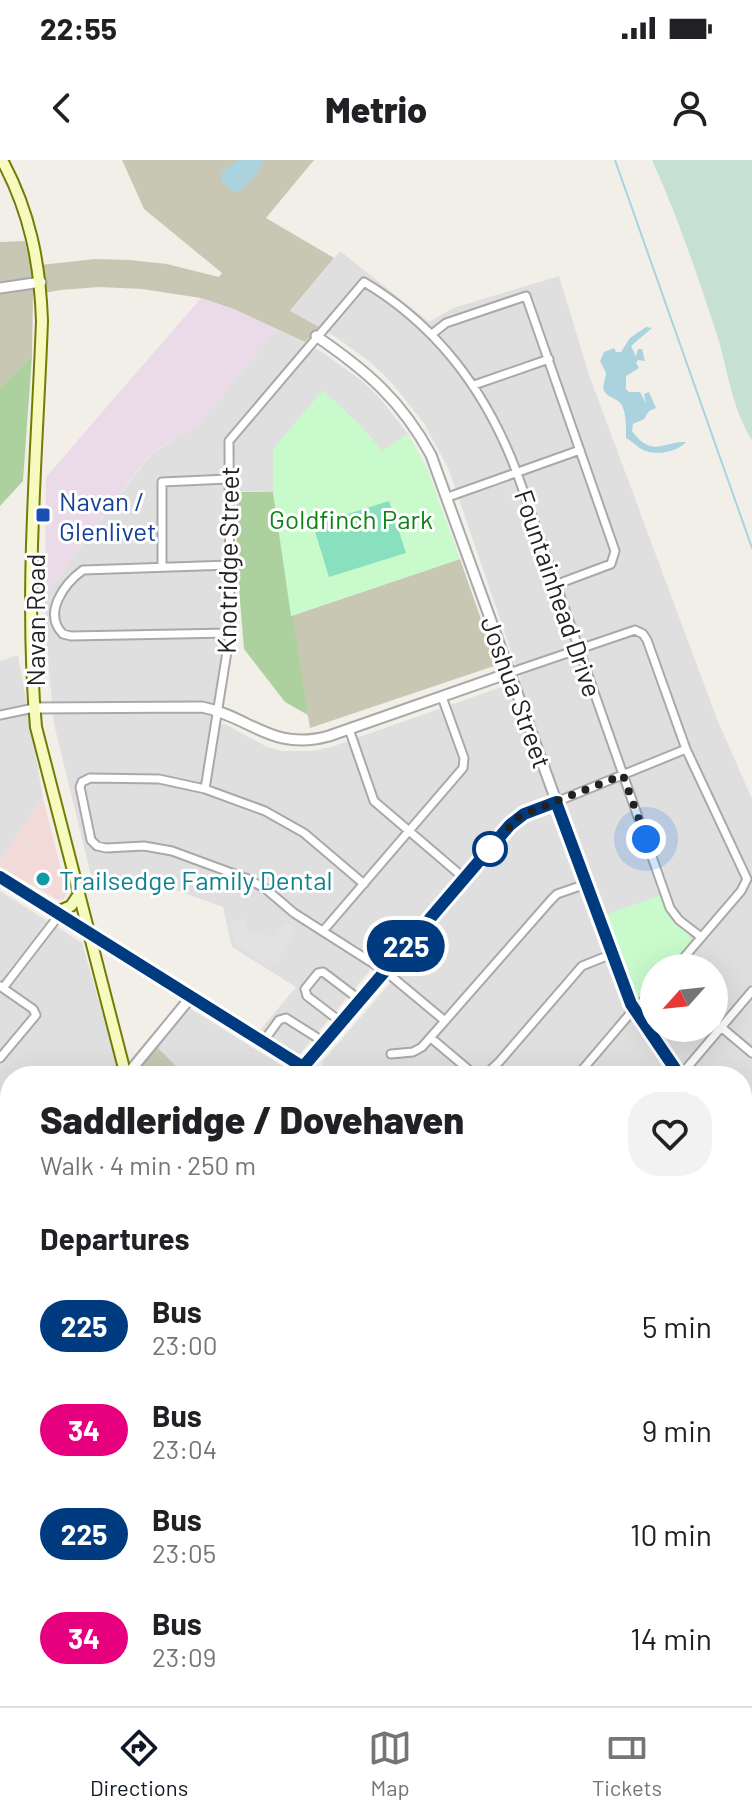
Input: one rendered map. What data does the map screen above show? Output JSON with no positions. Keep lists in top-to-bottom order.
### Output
{
  "streets": {
    "main road": ["Navan Road"],
    "street": ["Knotridge Street", "Fountainhead Drive", "Joshua Street"]
  },
  "crossings": [
    ["Knotridge Street", "Fountainhead Drive"],
    ["Knotridge Street", "Joshua Street"]
  ],
  "parks": ["Goldfinch Park"],
  "places": {
    "transit": ["Navan / Glenlivet"],
    "other": ["Trailsedge Family Dental"]
  },
  "lines": ["bus line 225"],
  "north": "bottom left",
  "page": {
    "status": "22:55",
    "header": "Metrio",
    "on_map": "225",
    "heading": [
      ["Saddleridge / Dovehaven", "Walk · 4 min · 250 m"],
      "Departures"
    ],
    "list": [
      {
        "mark": "225",
        "name": "Bus",
        "note": "23:00",
        "value": "5 min"
      },
      {
        "mark": "34",
        "name": "Bus",
        "note": "23:04",
        "value": "9 min"
      },
      {
        "mark": "225",
        "name": "Bus",
        "note": "23:05",
        "value": "10 min"
      },
      {
        "mark": "34",
        "name": "Bus",
        "note": "23:09",
        "value": "14 min"
      }
    ],
    "tabs": ["Directions", "Map", "Tickets"]
  }
}
